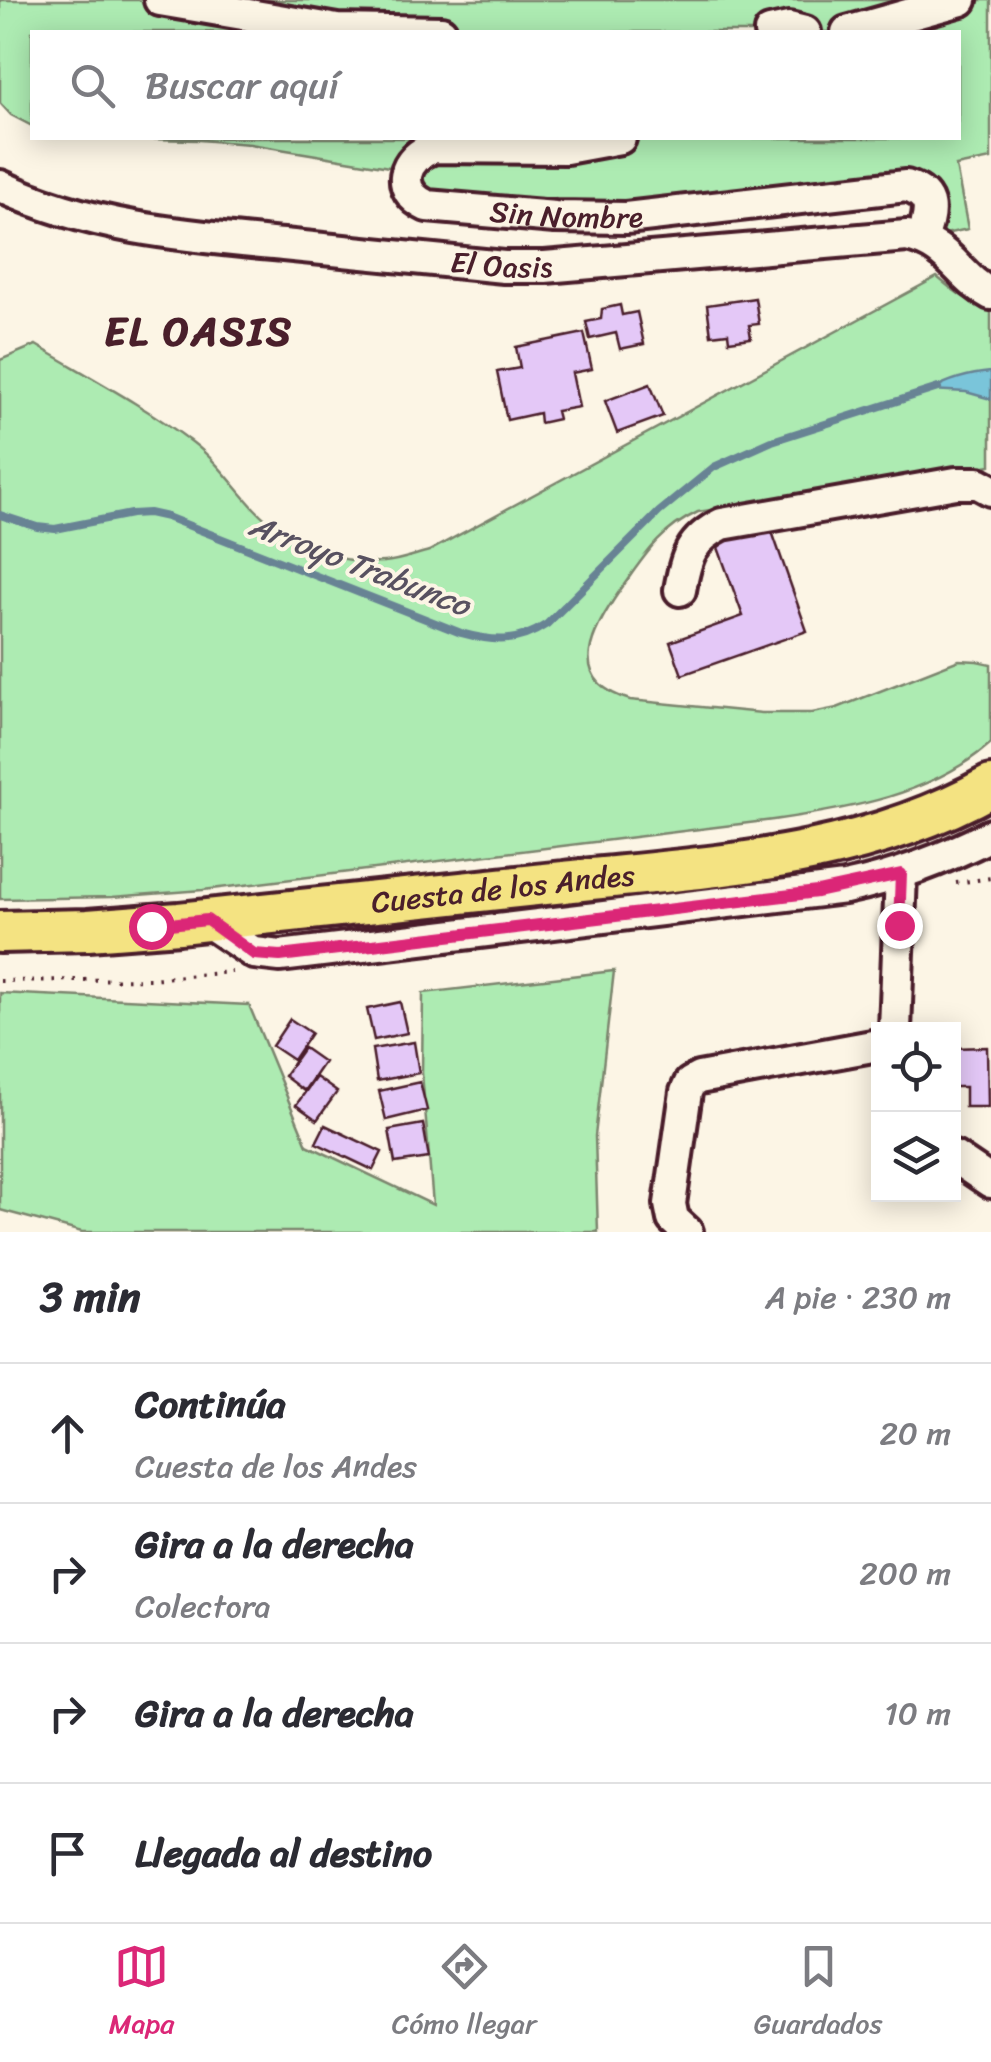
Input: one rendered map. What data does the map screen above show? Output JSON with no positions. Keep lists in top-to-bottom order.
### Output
{
  "streets": {
    "main road": ["Cuesta de los Andes"],
    "street": ["Sin Nombre", "El Oasis"]
  },
  "crossings": [
    ["Sin Nombre", "El Oasis"]
  ],
  "districts": ["EL OASIS"],
  "water": ["Arroyo Trabunco"],
  "page": {
    "search": "Buscar aquí",
    "heading": ["3 min", "A pie · 230 m"],
    "list": [
      ["Continúa", "Cuesta de los Andes", "20 m"],
      ["Gira a la derecha", "Colectora", "200 m"],
      ["Gira a la derecha", "10 m"],
      "Llegada al destino"
    ],
    "nav": ["Mapa", "Cómo llegar", "Guardados"]
  }
}
